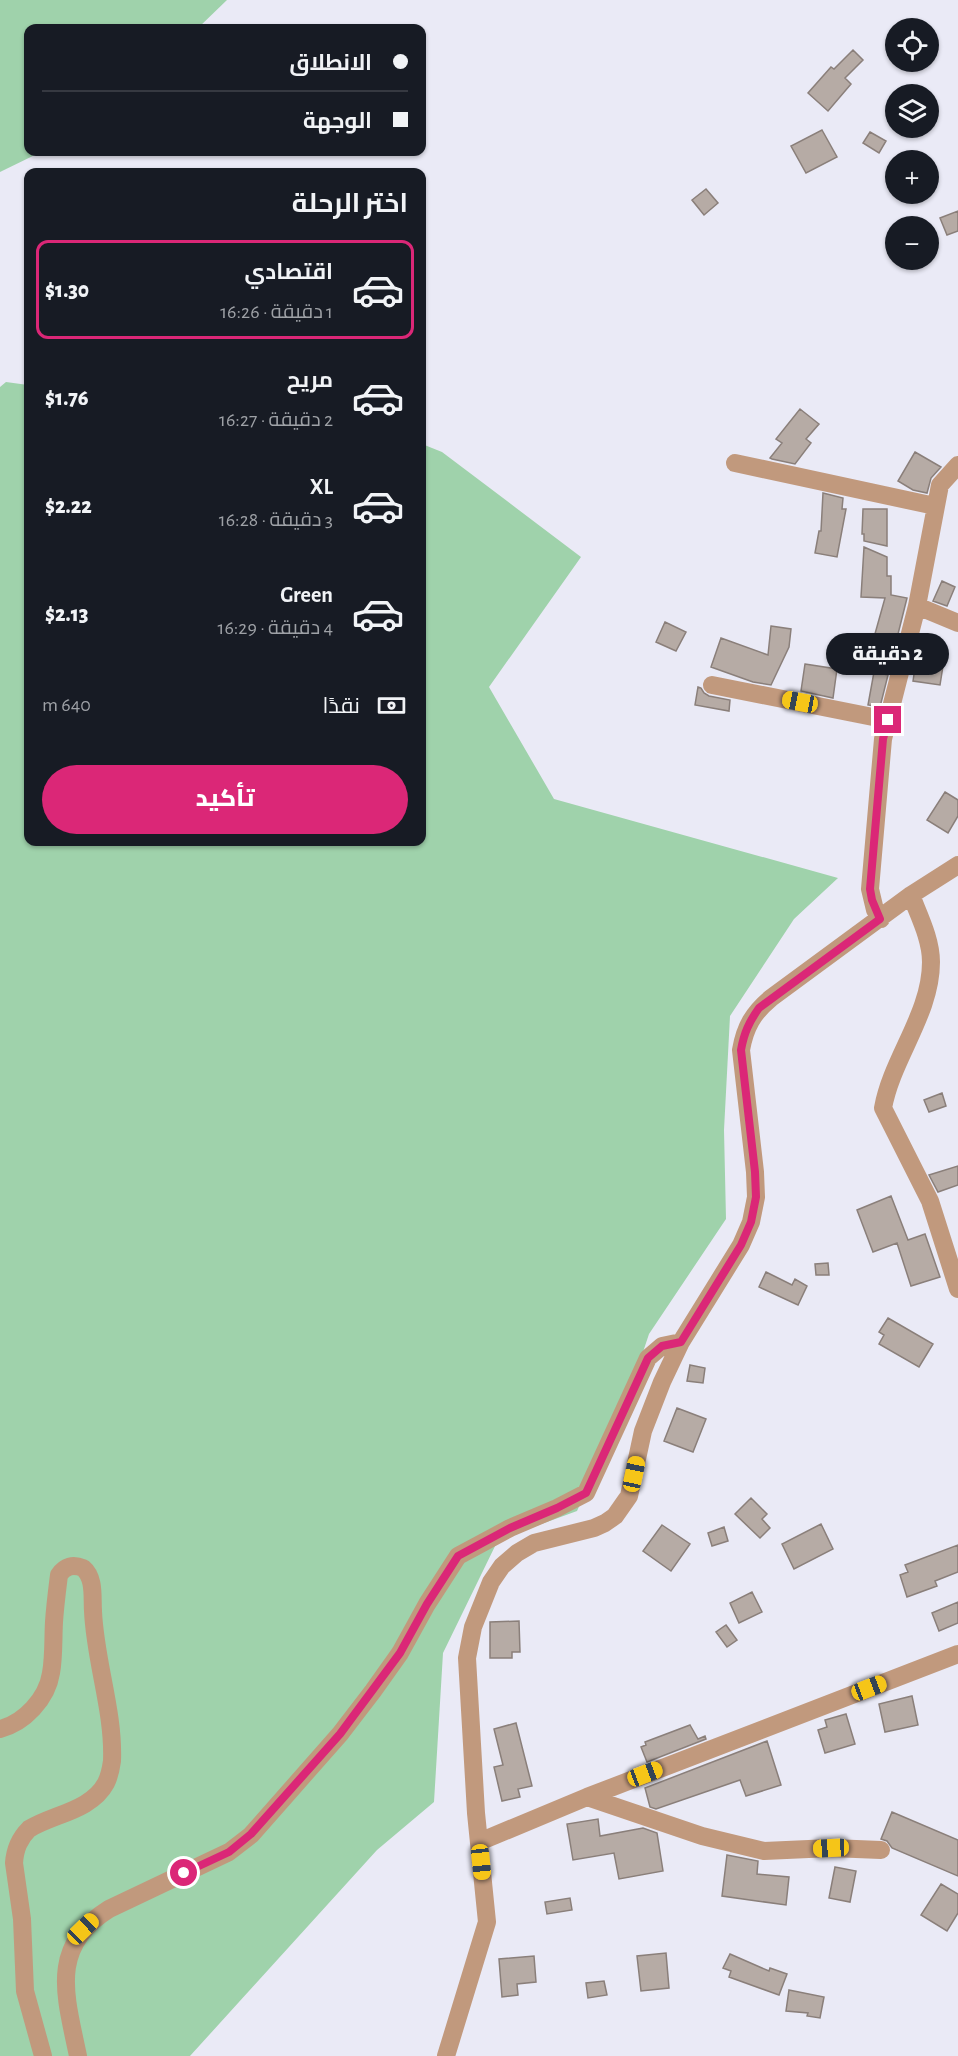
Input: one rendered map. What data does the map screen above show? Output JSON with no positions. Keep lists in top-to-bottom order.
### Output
{
  "page": {
    "map_buttons": ["+", "−"],
    "banner": ["الانطلاق", "الوجهة"],
    "heading": "اختر الرحلة",
    "list": [
      {
        "name": "اقتصادي",
        "note": "1 دقيقة · 16:26",
        "value": "$1.30"
      },
      {
        "name": "مريح",
        "note": "2 دقيقة · 16:27",
        "value": "$1.76"
      },
      {
        "name": "XL",
        "note": "3 دقيقة · 16:28",
        "value": "$2.22"
      },
      {
        "name": "Green",
        "note": "4 دقيقة · 16:29",
        "value": "$2.13"
      }
    ],
    "bubble": "2 دقيقة",
    "pay": ["نقدًا", "640 m"],
    "buttons": "تأكيد"
  }
}
